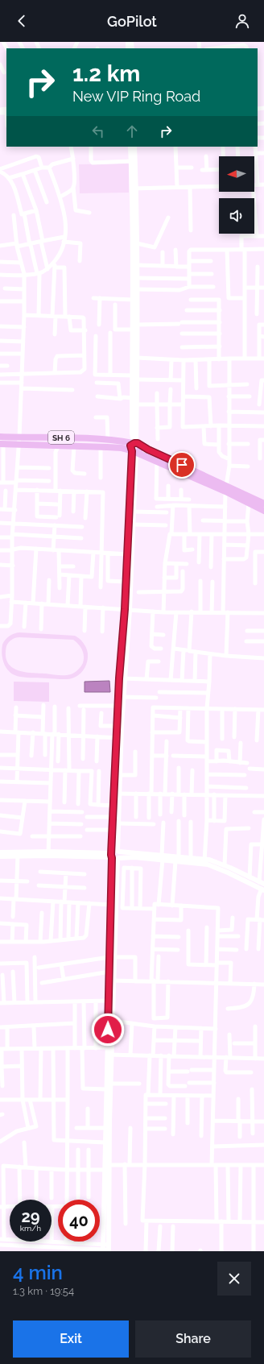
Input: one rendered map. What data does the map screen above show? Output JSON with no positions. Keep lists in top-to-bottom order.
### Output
{
  "streets": {
    "main road": ["SH 6"]
  },
  "north": "left",
  "page": {
    "header": "GoPilot",
    "turn": ["1.2 km", "New VIP Ring Road"],
    "speed": "29 km/h",
    "limit": "40",
    "heading": ["4 min", "1.3 km · 19:54"],
    "buttons": ["Exit", "Share"]
  }
}
